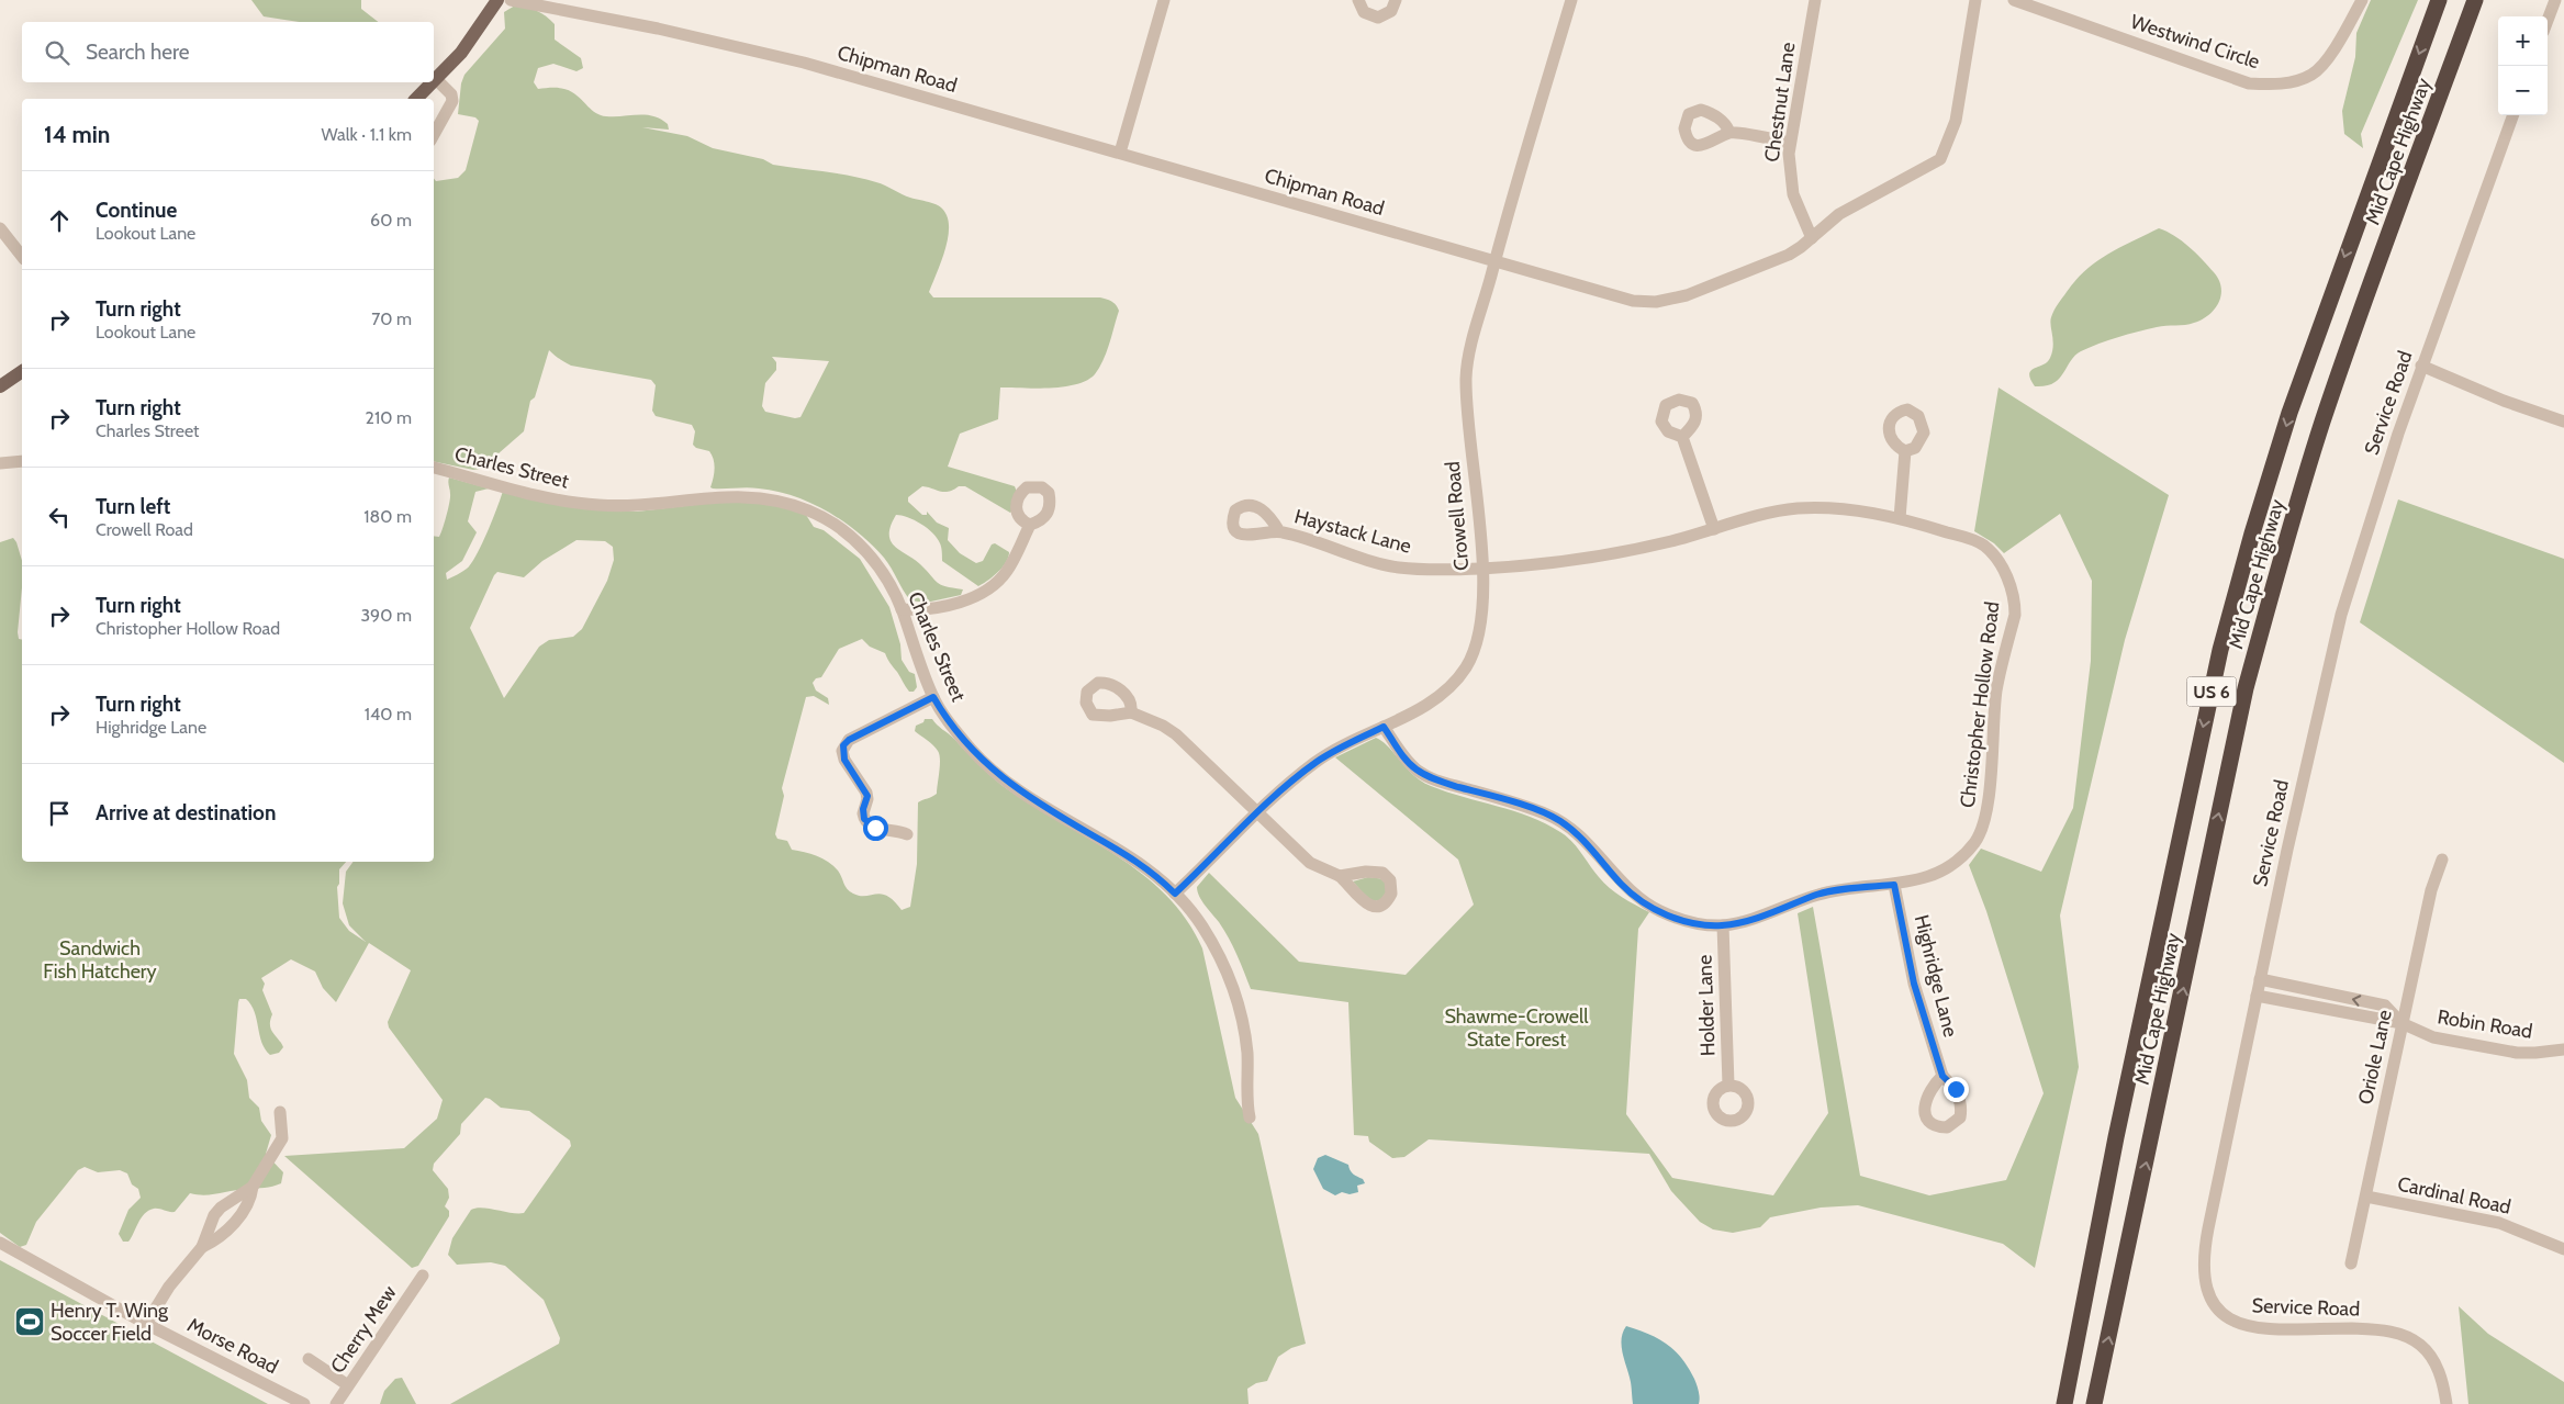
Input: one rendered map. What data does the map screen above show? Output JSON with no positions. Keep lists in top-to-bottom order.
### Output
{
  "streets": {
    "highway": ["Mid Cape Highway", "US 6"],
    "street": [
      "Westwind Circle",
      "Chipman Road",
      "Chestnut Lane",
      "Service Road",
      "Charles Street",
      "Crowell Road",
      "Haystack Lane",
      "Christopher Hollow Road",
      "Highridge Lane",
      "Holder Lane",
      "Robin Road",
      "Oriole Lane",
      "Cardinal Road",
      "Cherry Mew",
      "Morse Road"
    ]
  },
  "crossings": [
    ["Chipman Road", "Chestnut Lane"],
    ["Chipman Road", "Crowell Road"],
    ["Service Road", "Robin Road"],
    ["Charles Street", "Crowell Road"],
    ["Crowell Road", "Haystack Lane"],
    ["Crowell Road", "Christopher Hollow Road"],
    ["Haystack Lane", "Christopher Hollow Road"],
    ["Christopher Hollow Road", "Highridge Lane"],
    ["Christopher Hollow Road", "Holder Lane"],
    ["Robin Road", "Oriole Lane"],
    ["Oriole Lane", "Cardinal Road"]
  ],
  "parks": ["Sandwich Fish Hatchery", "Shawme-Crowell State Forest"],
  "places": {
    "sports": ["Henry T. Wing Soccer Field"]
  },
  "page": {
    "map_buttons": ["+", "−"],
    "search": "Search here",
    "heading": ["14 min", "Walk · 1.1 km"],
    "list": [
      ["Continue", "Lookout Lane", "60 m"],
      ["Turn right", "Lookout Lane", "70 m"],
      ["Turn right", "Charles Street", "210 m"],
      ["Turn left", "Crowell Road", "180 m"],
      ["Turn right", "Christopher Hollow Road", "390 m"],
      ["Turn right", "Highridge Lane", "140 m"],
      "Arrive at destination"
    ]
  }
}
